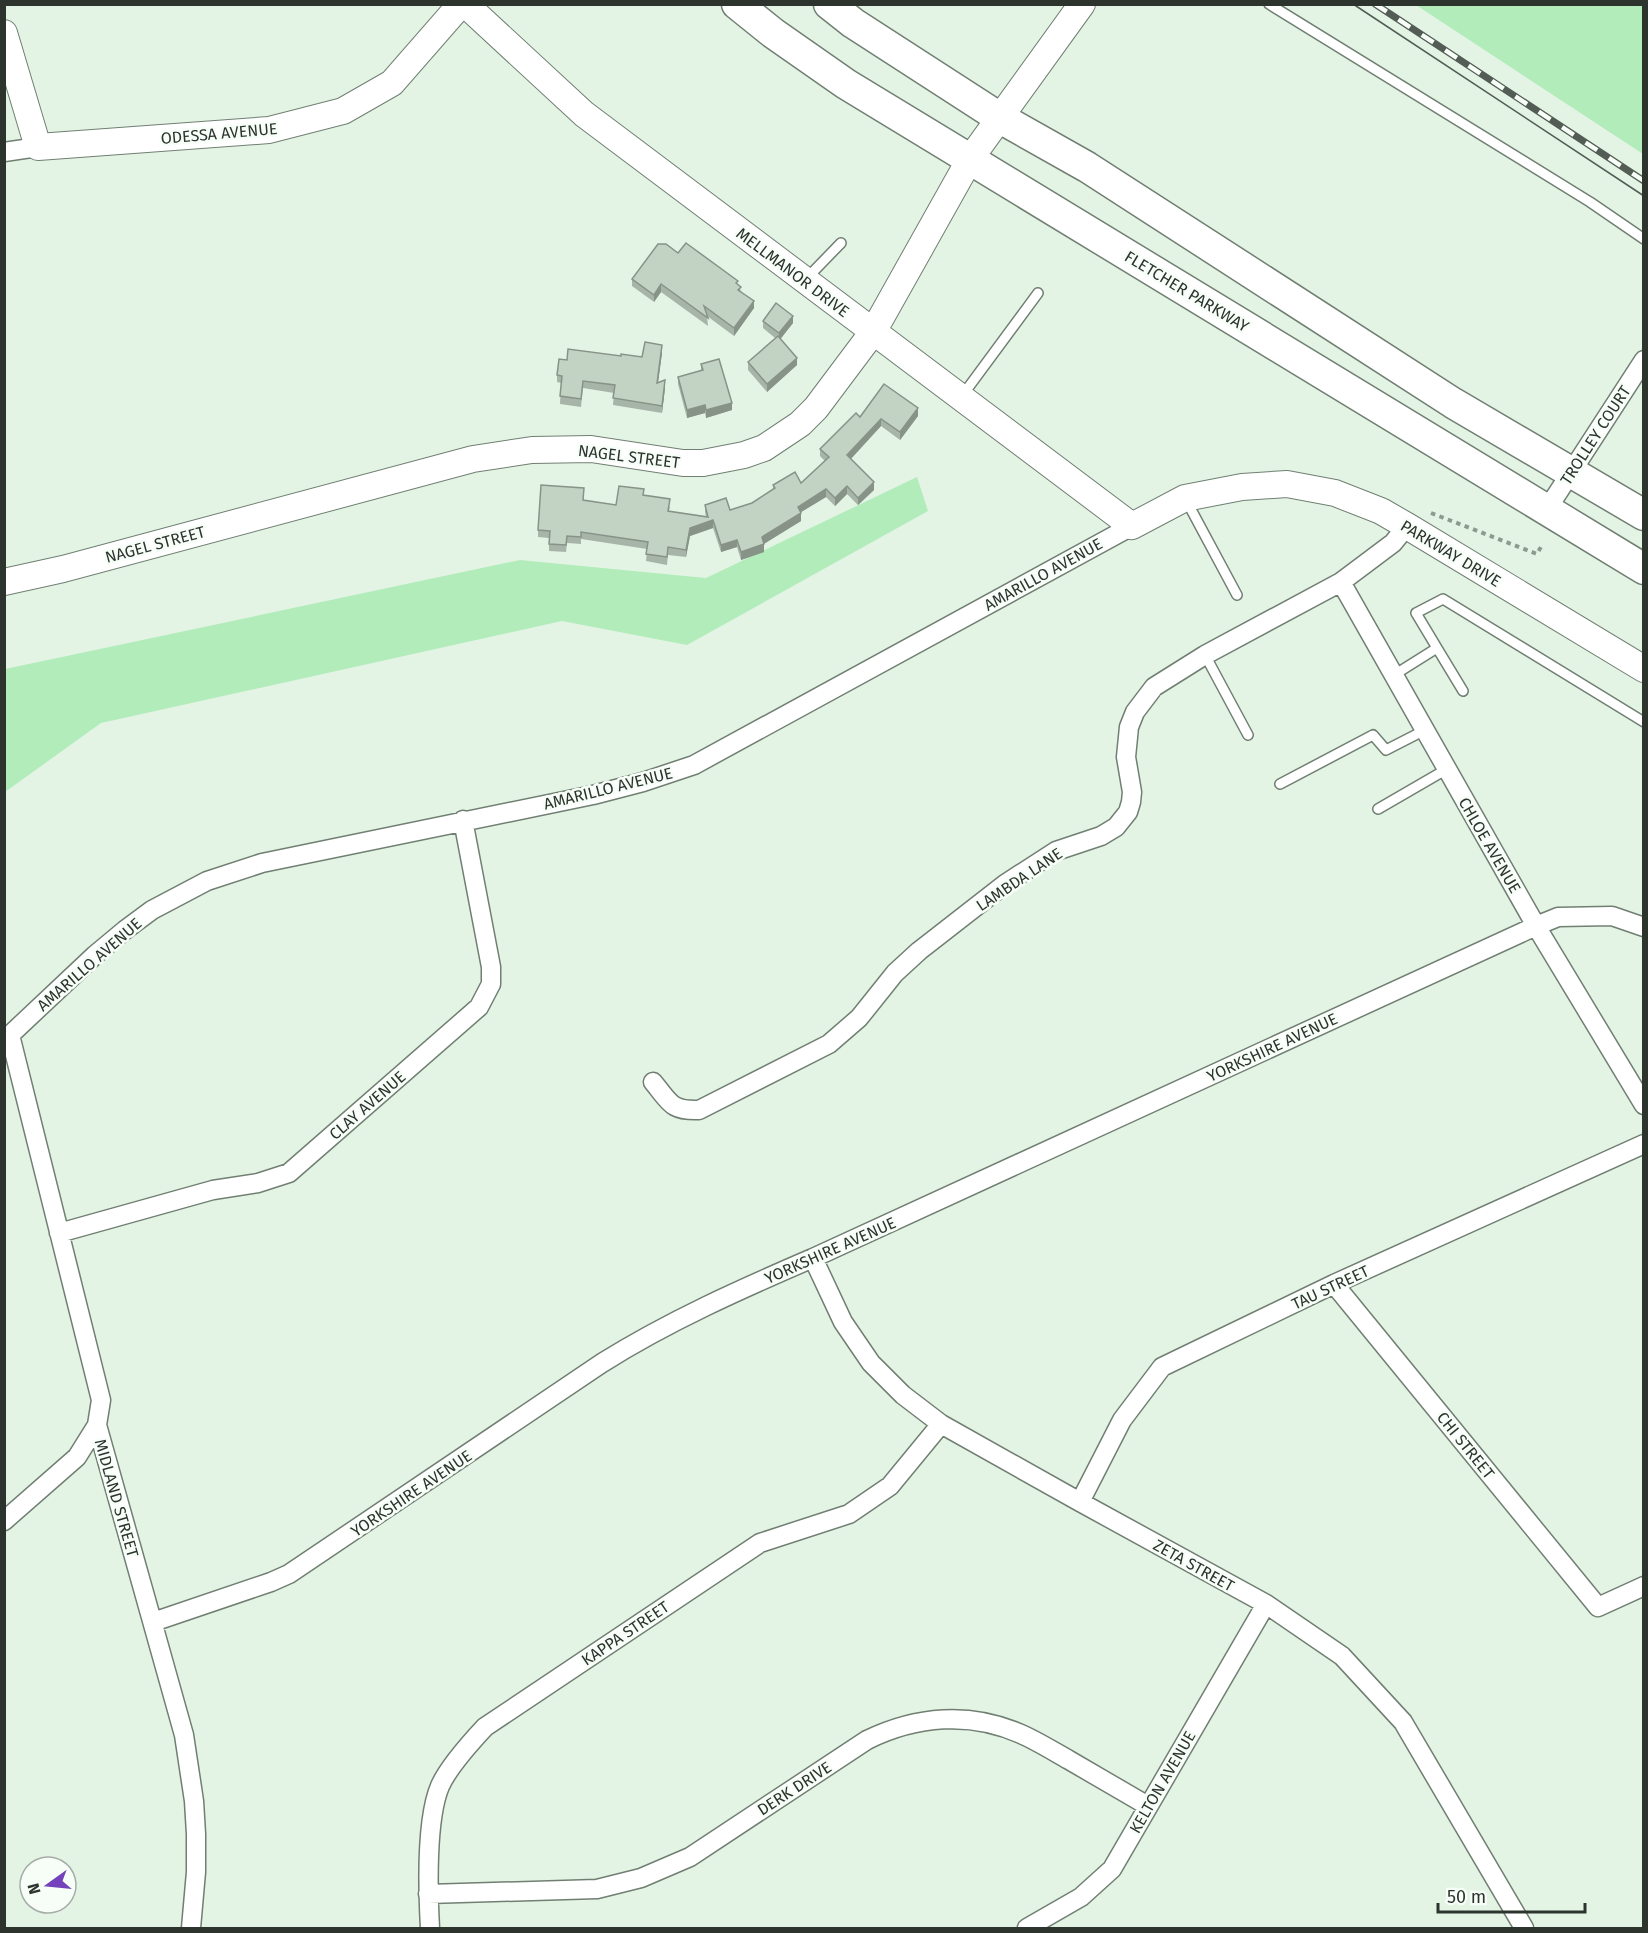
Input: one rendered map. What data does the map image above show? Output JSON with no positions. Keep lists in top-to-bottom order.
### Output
{
  "streets": {
    "main road": ["FLETCHER PARKWAY"],
    "street": [
      "ODESSA AVENUE",
      "MELLMANOR DRIVE",
      "TROLLEY COURT",
      "NAGEL STREET",
      "PARKWAY DRIVE",
      "AMARILLO AVENUE",
      "CHLOE AVENUE",
      "LAMBDA LANE",
      "YORKSHIRE AVENUE",
      "CLAY AVENUE",
      "TAU STREET",
      "CHI STREET",
      "MIDLAND STREET",
      "ZETA STREET",
      "KAPPA STREET",
      "KELTON AVENUE",
      "DERK DRIVE"
    ]
  },
  "crossings": [
    ["ODESSA AVENUE", "MELLMANOR DRIVE"],
    ["MELLMANOR DRIVE", "NAGEL STREET"],
    ["MELLMANOR DRIVE", "AMARILLO AVENUE"],
    ["FLETCHER PARKWAY", "TROLLEY COURT"],
    ["FLETCHER PARKWAY", "NAGEL STREET"],
    ["PARKWAY DRIVE", "AMARILLO AVENUE"],
    ["PARKWAY DRIVE", "LAMBDA LANE"],
    ["AMARILLO AVENUE", "CLAY AVENUE"],
    ["AMARILLO AVENUE", "MIDLAND STREET"],
    ["CHLOE AVENUE", "LAMBDA LANE"],
    ["CHLOE AVENUE", "YORKSHIRE AVENUE"],
    ["YORKSHIRE AVENUE", "MIDLAND STREET"],
    ["YORKSHIRE AVENUE", "ZETA STREET"],
    ["CLAY AVENUE", "MIDLAND STREET"],
    ["TAU STREET", "CHI STREET"],
    ["TAU STREET", "ZETA STREET"],
    ["ZETA STREET", "KAPPA STREET"],
    ["ZETA STREET", "KELTON AVENUE"],
    ["KAPPA STREET", "DERK DRIVE"],
    ["KELTON AVENUE", "DERK DRIVE"]
  ],
  "scale_bar": "50 m",
  "north": "left"
}
